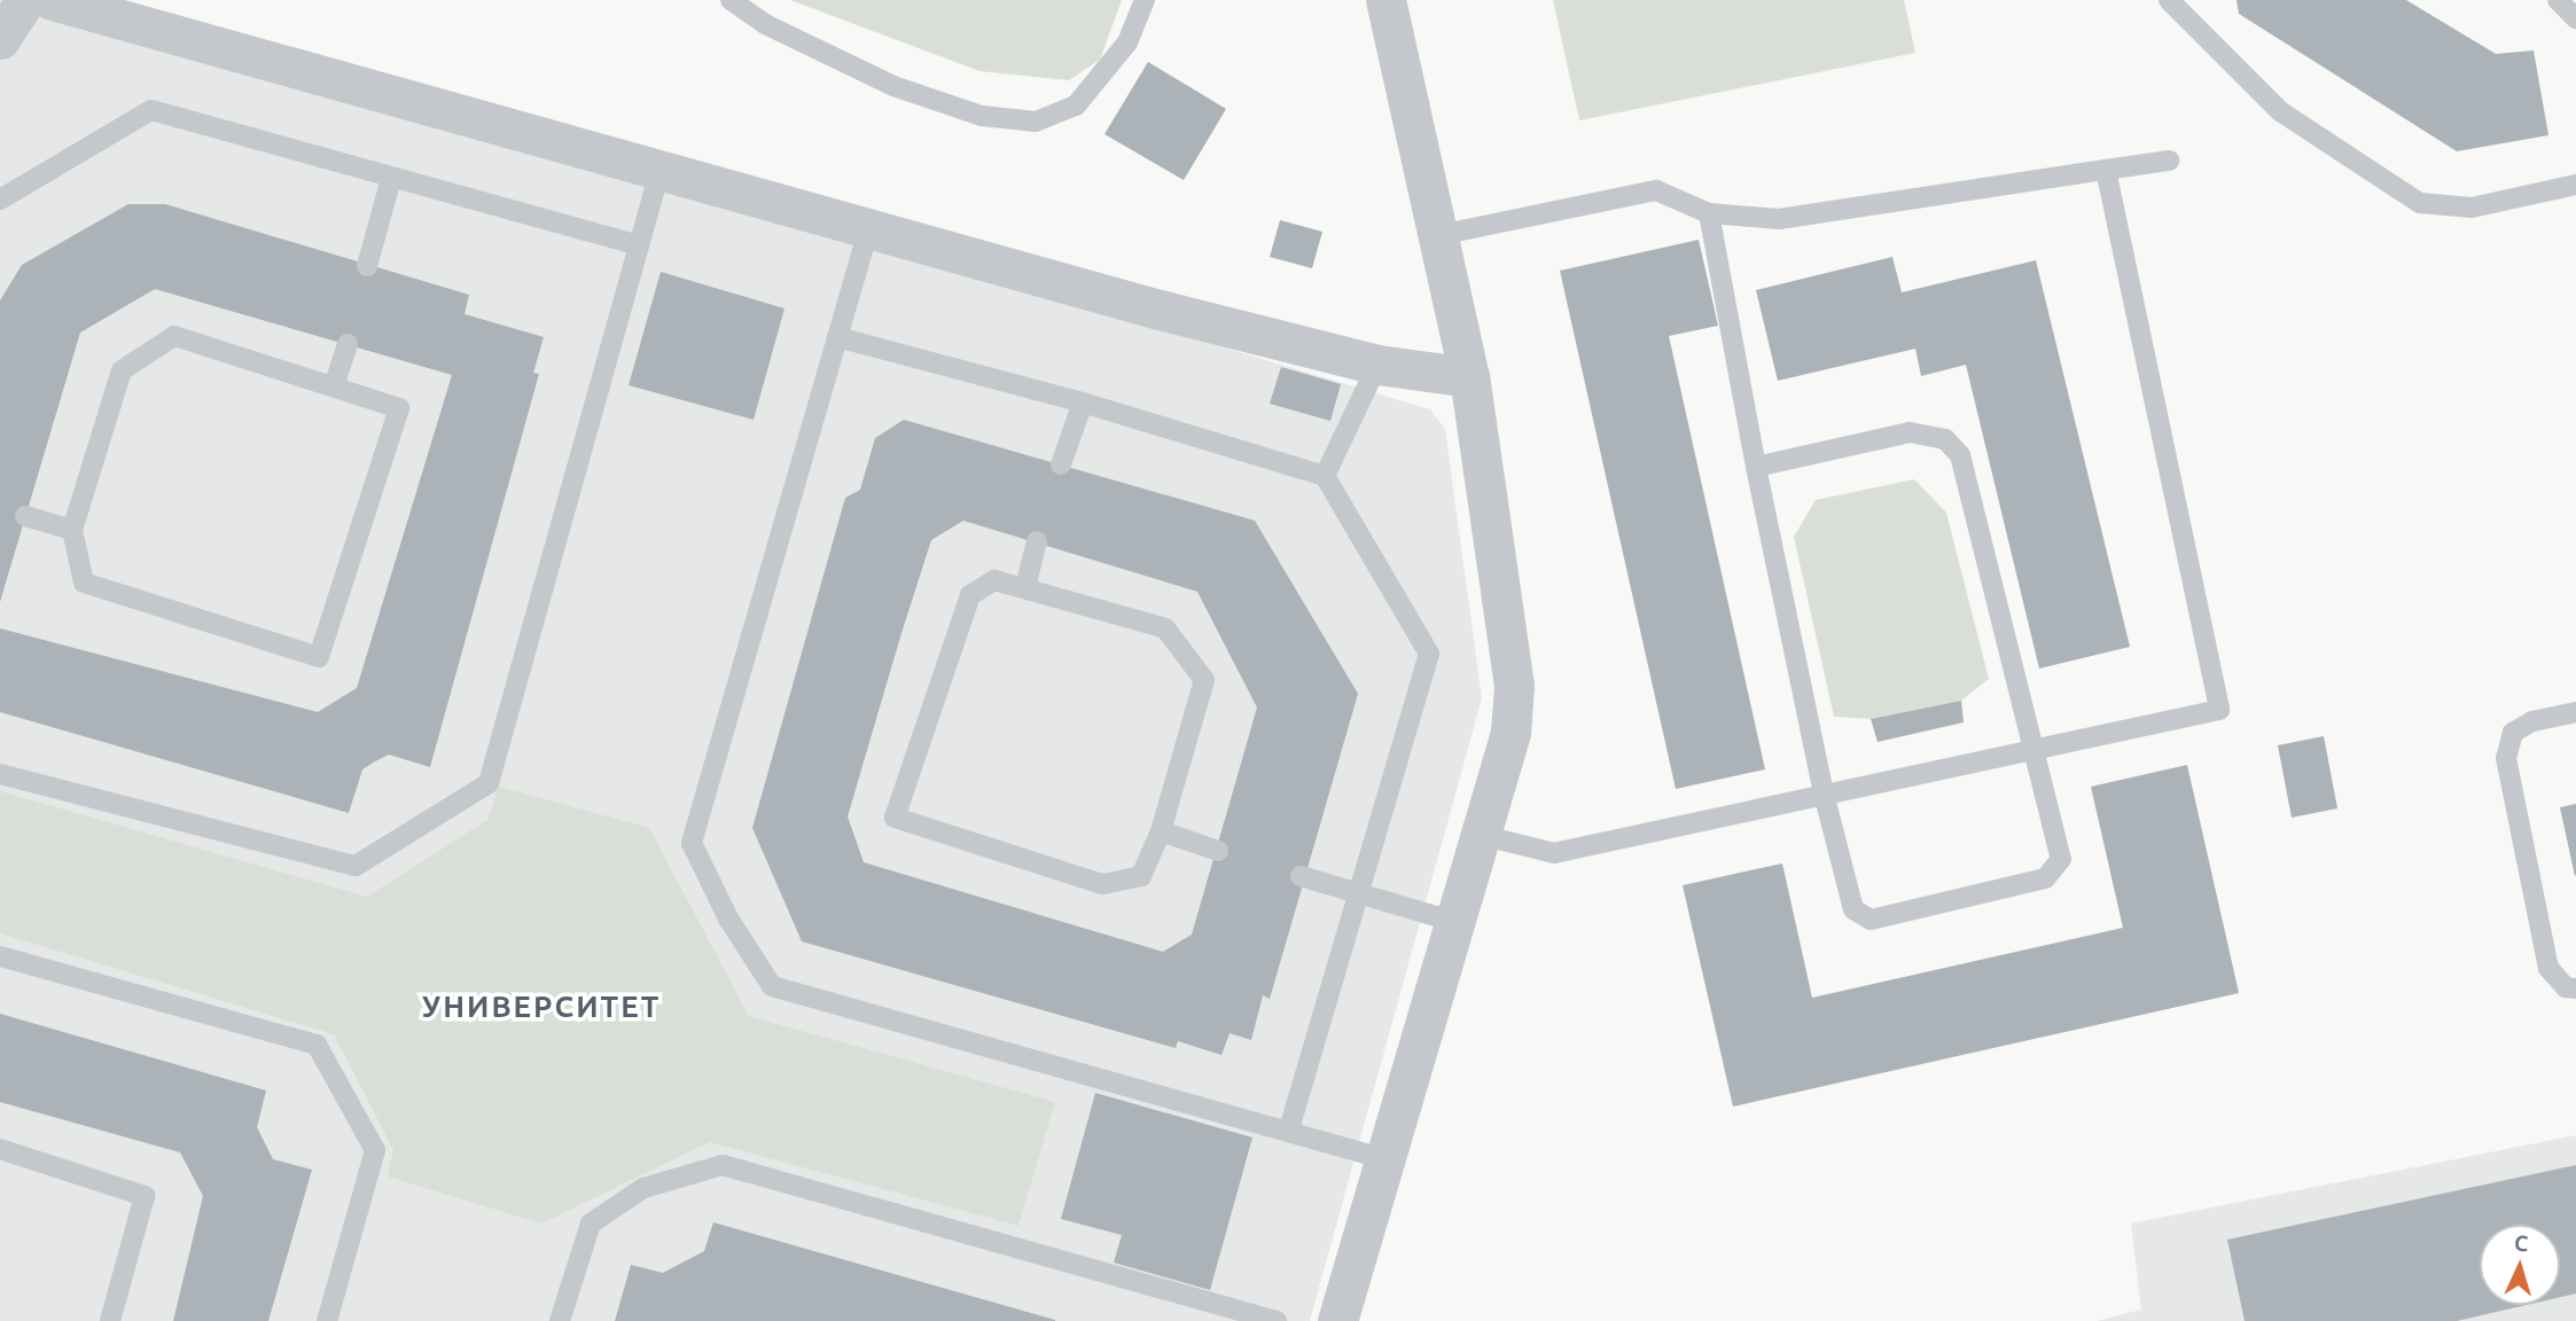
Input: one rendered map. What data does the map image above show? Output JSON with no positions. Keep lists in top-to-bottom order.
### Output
{
  "districts": ["УНИВЕРСИТЕТ"],
  "north": "top"
}
